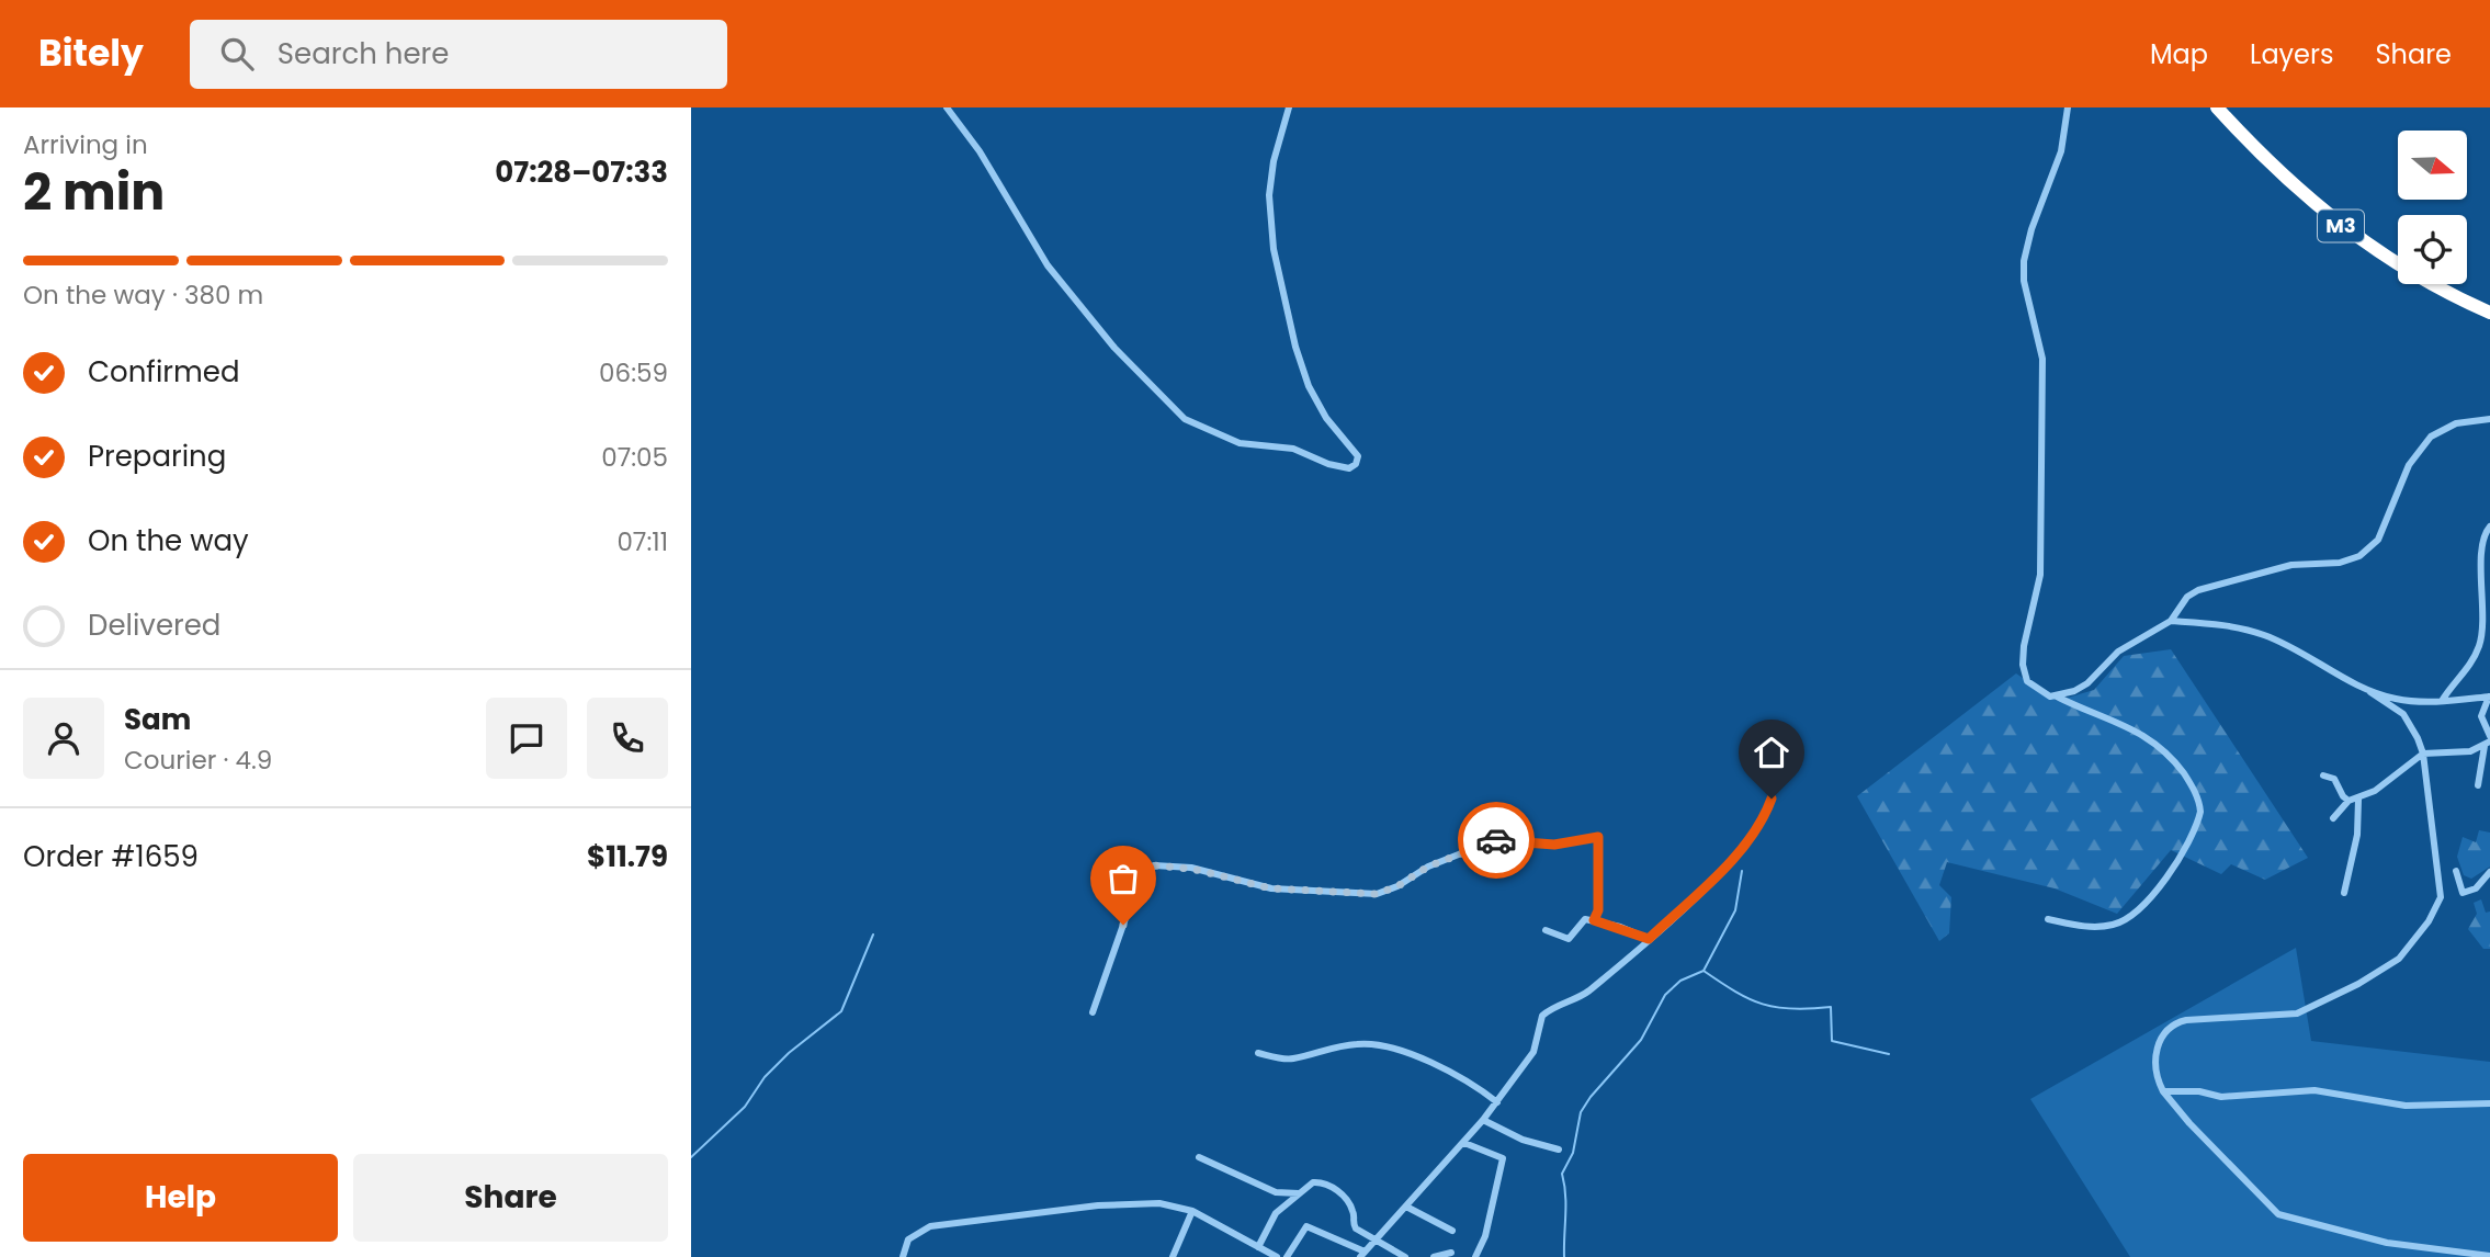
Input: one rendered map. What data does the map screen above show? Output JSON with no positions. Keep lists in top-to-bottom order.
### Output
{
  "streets": {
    "highway": ["M3"]
  },
  "north": "right",
  "page": {
    "header": "Bitely",
    "search": "Search here",
    "nav": ["Map", "Layers", "Share"],
    "heading": ["2 min", "Arriving in", "07:28–07:33"],
    "panel": [
      "Sam",
      "Courier · 4.9",
      "Order #1659",
      "$11.79"
    ],
    "bar": "On the way · 380 m",
    "list": [
      ["Confirmed", "06:59"],
      ["Preparing", "07:05"],
      ["On the way", "07:11"],
      "Delivered"
    ],
    "buttons": ["Help", "Share"]
  }
}
